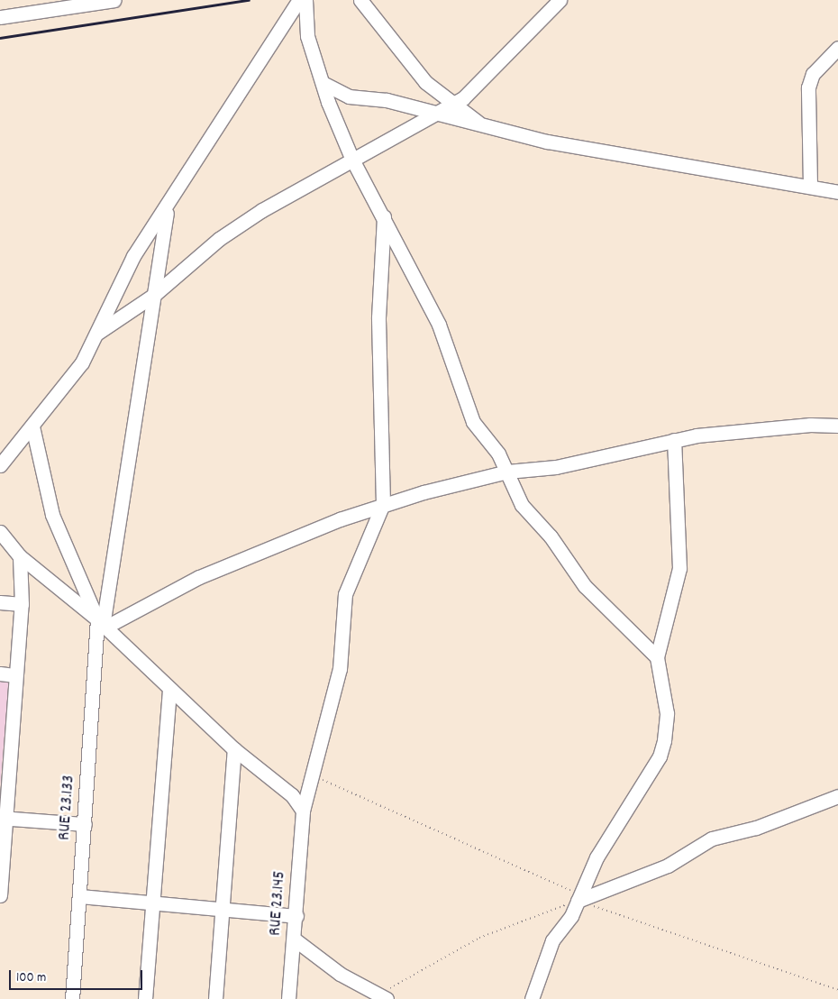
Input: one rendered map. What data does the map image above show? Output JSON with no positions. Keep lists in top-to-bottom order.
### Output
{
  "streets": {
    "street": ["RUE 23.133", "RUE 23.145"]
  },
  "scale_bar": "100 m"
}
